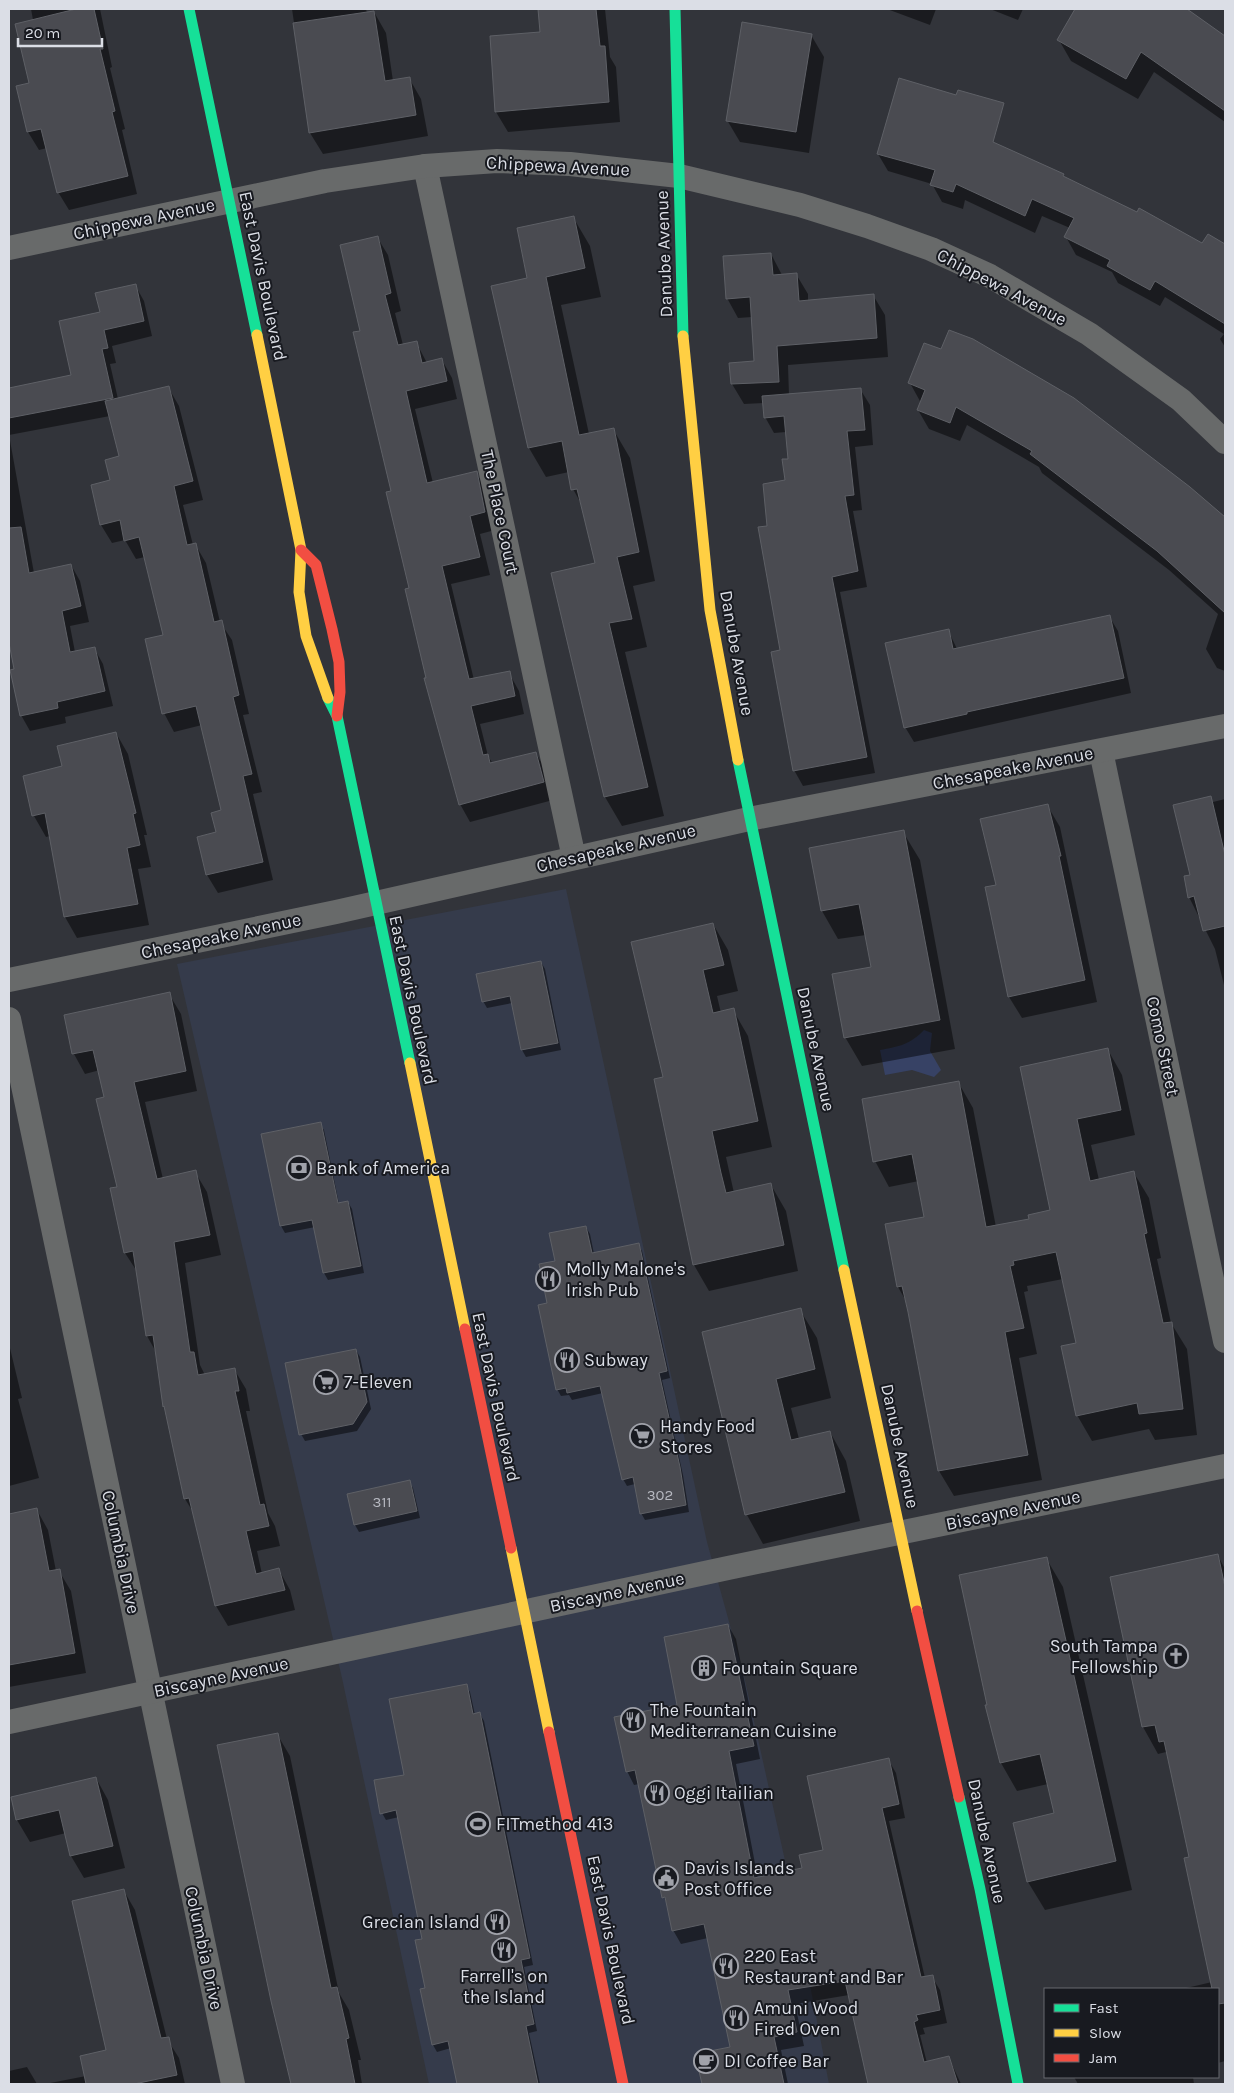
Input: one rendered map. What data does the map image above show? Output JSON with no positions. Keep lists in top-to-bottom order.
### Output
{
  "streets": {
    "street": [
      "Chippewa Avenue",
      "Danube Avenue",
      "East Davis Boulevard",
      "The Place Court",
      "Chesapeake Avenue",
      "Como Street",
      "Biscayne Avenue",
      "Columbia Drive"
    ]
  },
  "crossings": [
    ["Chippewa Avenue", "Danube Avenue"],
    ["Chippewa Avenue", "East Davis Boulevard"],
    ["Chippewa Avenue", "The Place Court"],
    ["Danube Avenue", "Chesapeake Avenue"],
    ["Danube Avenue", "Biscayne Avenue"],
    ["East Davis Boulevard", "Chesapeake Avenue"],
    ["East Davis Boulevard", "Biscayne Avenue"],
    ["The Place Court", "Chesapeake Avenue"],
    ["Chesapeake Avenue", "Como Street"],
    ["Biscayne Avenue", "Columbia Drive"]
  ],
  "places": {
    "bank": ["Bank of America"],
    "restaurant": [
      "Molly Malone's Irish Pub",
      "Subway",
      "The Fountain Mediterranean Cuisine",
      "Oggi Itailian",
      "Grecian Island",
      "Farrell's on the Island",
      "220 East Restaurant and Bar",
      "Amuni Wood Fired Oven"
    ],
    "supermarket": ["7-Eleven", "Handy Food Stores"],
    "church": ["South Tampa Fellowship"],
    "building": ["Fountain Square"],
    "sports": ["FITmethod 413"],
    "public building": ["Davis Islands Post Office"],
    "cafe": ["DI Coffee Bar"]
  },
  "house_numbers": ["302", "311"],
  "legend": ["Fast", "Slow", "Jam"],
  "scale_bar": "20 m"
}
